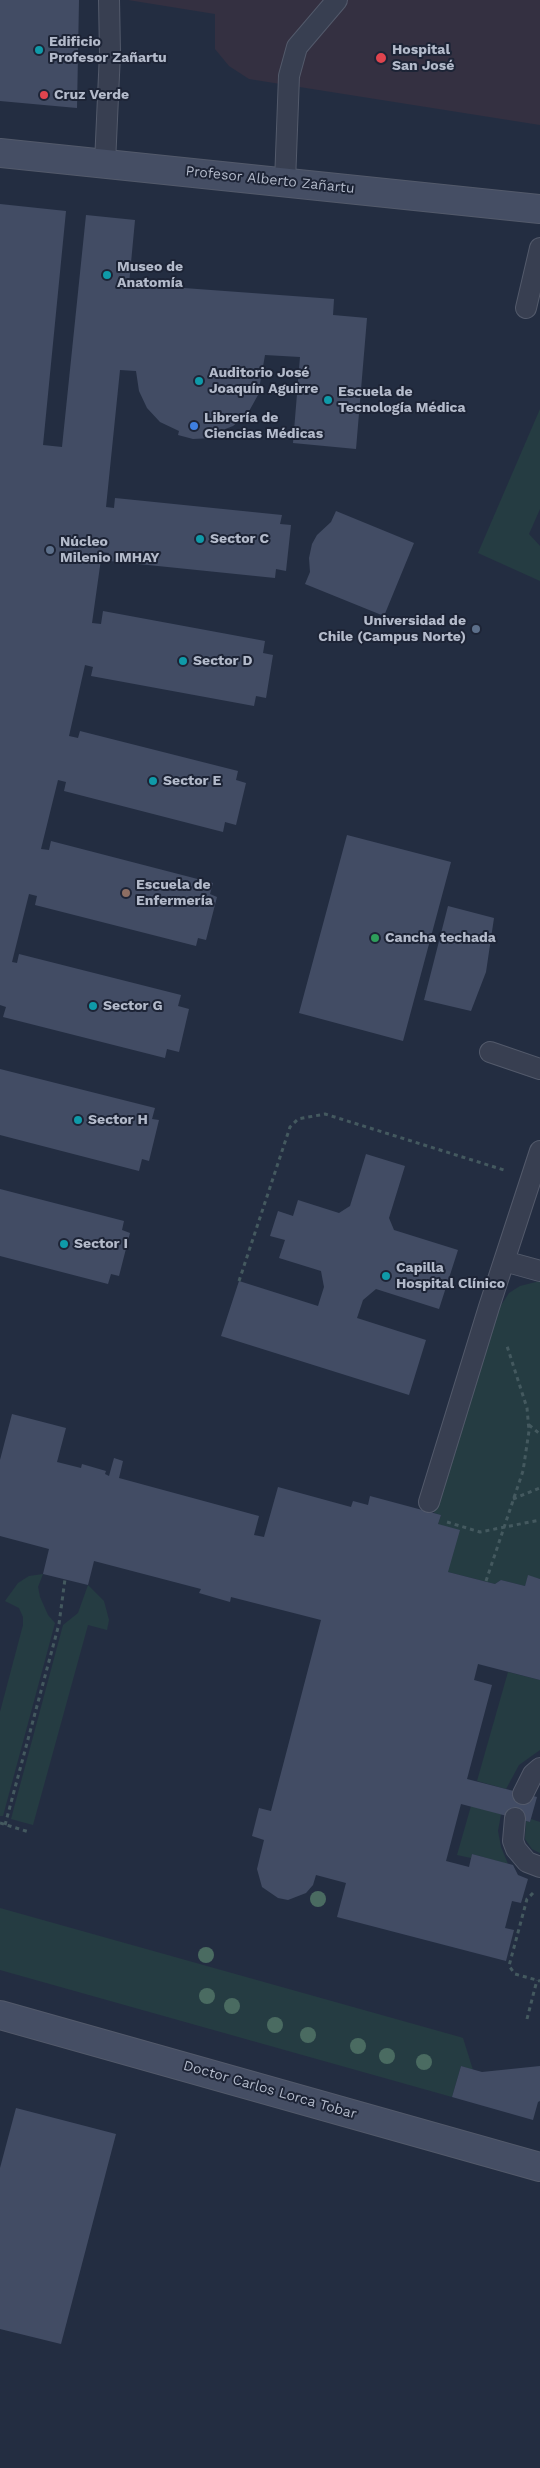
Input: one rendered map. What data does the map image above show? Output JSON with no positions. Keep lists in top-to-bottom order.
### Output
{
  "streets": {
    "main road": ["Profesor Alberto Zañartu", "Doctor Carlos Lorca Tobar"]
  },
  "places": [
    "Edificio Profesor Zañartu",
    "Hospital San José",
    "Cruz Verde",
    "Museo de Anatomía",
    "Auditorio José Joaquín Aguirre",
    "Escuela de Tecnología Médica",
    "Librería de Ciencias Médicas",
    "Sector C",
    "Núcleo Milenio IMHAY",
    "Universidad de Chile (Campus Norte)",
    "Sector D",
    "Sector E",
    "Escuela de Enfermería",
    "Cancha techada",
    "Sector G",
    "Sector H",
    "Sector I",
    "Capilla Hospital Clínico"
  ]
}
